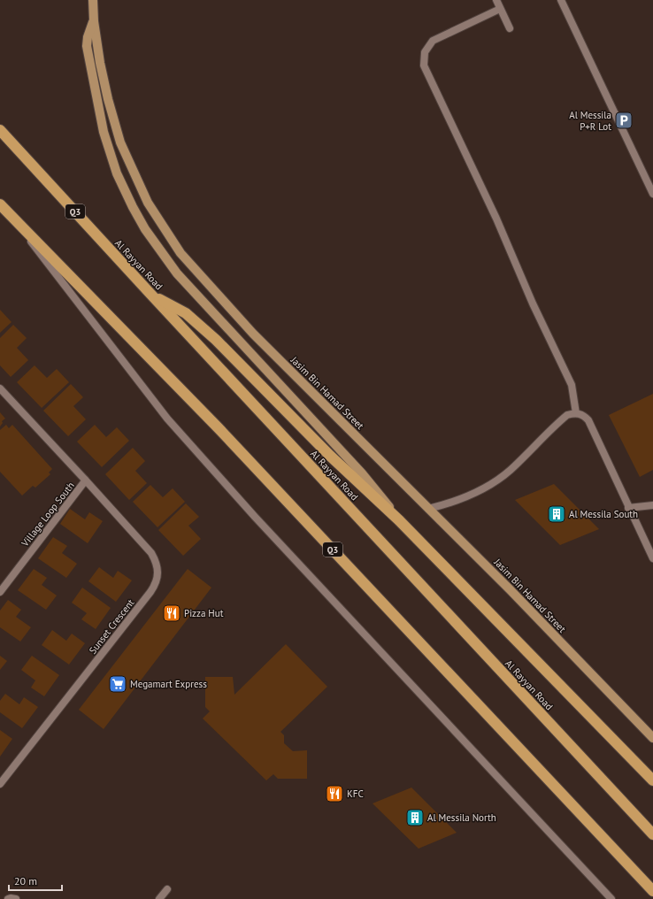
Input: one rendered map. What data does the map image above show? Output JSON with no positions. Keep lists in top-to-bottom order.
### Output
{
  "streets": {
    "highway": ["Q3", "Al Rayyan Road"],
    "main road": ["Jasim Bin Hamad Street"],
    "street": ["Village Loop South", "Sunset Crescent"]
  },
  "crossings": [
    ["Village Loop South", "Sunset Crescent"]
  ],
  "places": {
    "parking": ["Al Messila P+R Lot"],
    "building": ["Al Messila South", "Al Messila North"],
    "restaurant": ["Pizza Hut", "KFC"],
    "supermarket": ["Megamart Express"]
  },
  "scale_bar": "20 m"
}
